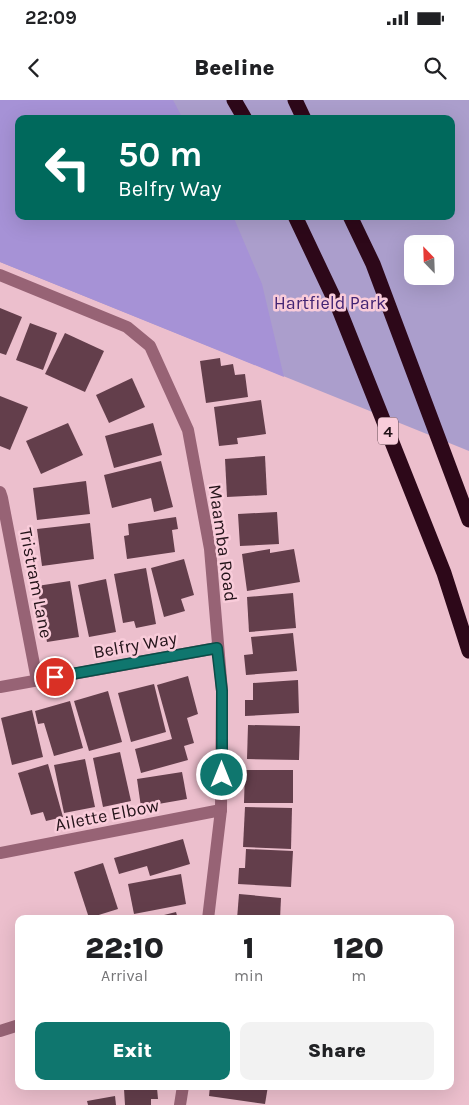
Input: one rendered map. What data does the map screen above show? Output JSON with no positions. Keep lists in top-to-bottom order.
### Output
{
  "streets": {
    "highway": ["4"],
    "street": [
      "Maamba Road",
      "Tristram Lane",
      "Belfry Way",
      "Ailette Elbow"
    ]
  },
  "crossings": [
    ["Maamba Road", "Belfry Way"],
    ["Maamba Road", "Ailette Elbow"],
    ["Tristram Lane", "Belfry Way"]
  ],
  "parks": ["Hartfield Park"],
  "north": "top left",
  "page": {
    "status": "22:09",
    "header": "Beeline",
    "turn": ["50 m", "Belfry Way"],
    "eta": [
      "22:10",
      "Arrival",
      "1",
      "min",
      "120",
      "m"
    ],
    "buttons": ["Exit", "Share"]
  }
}
